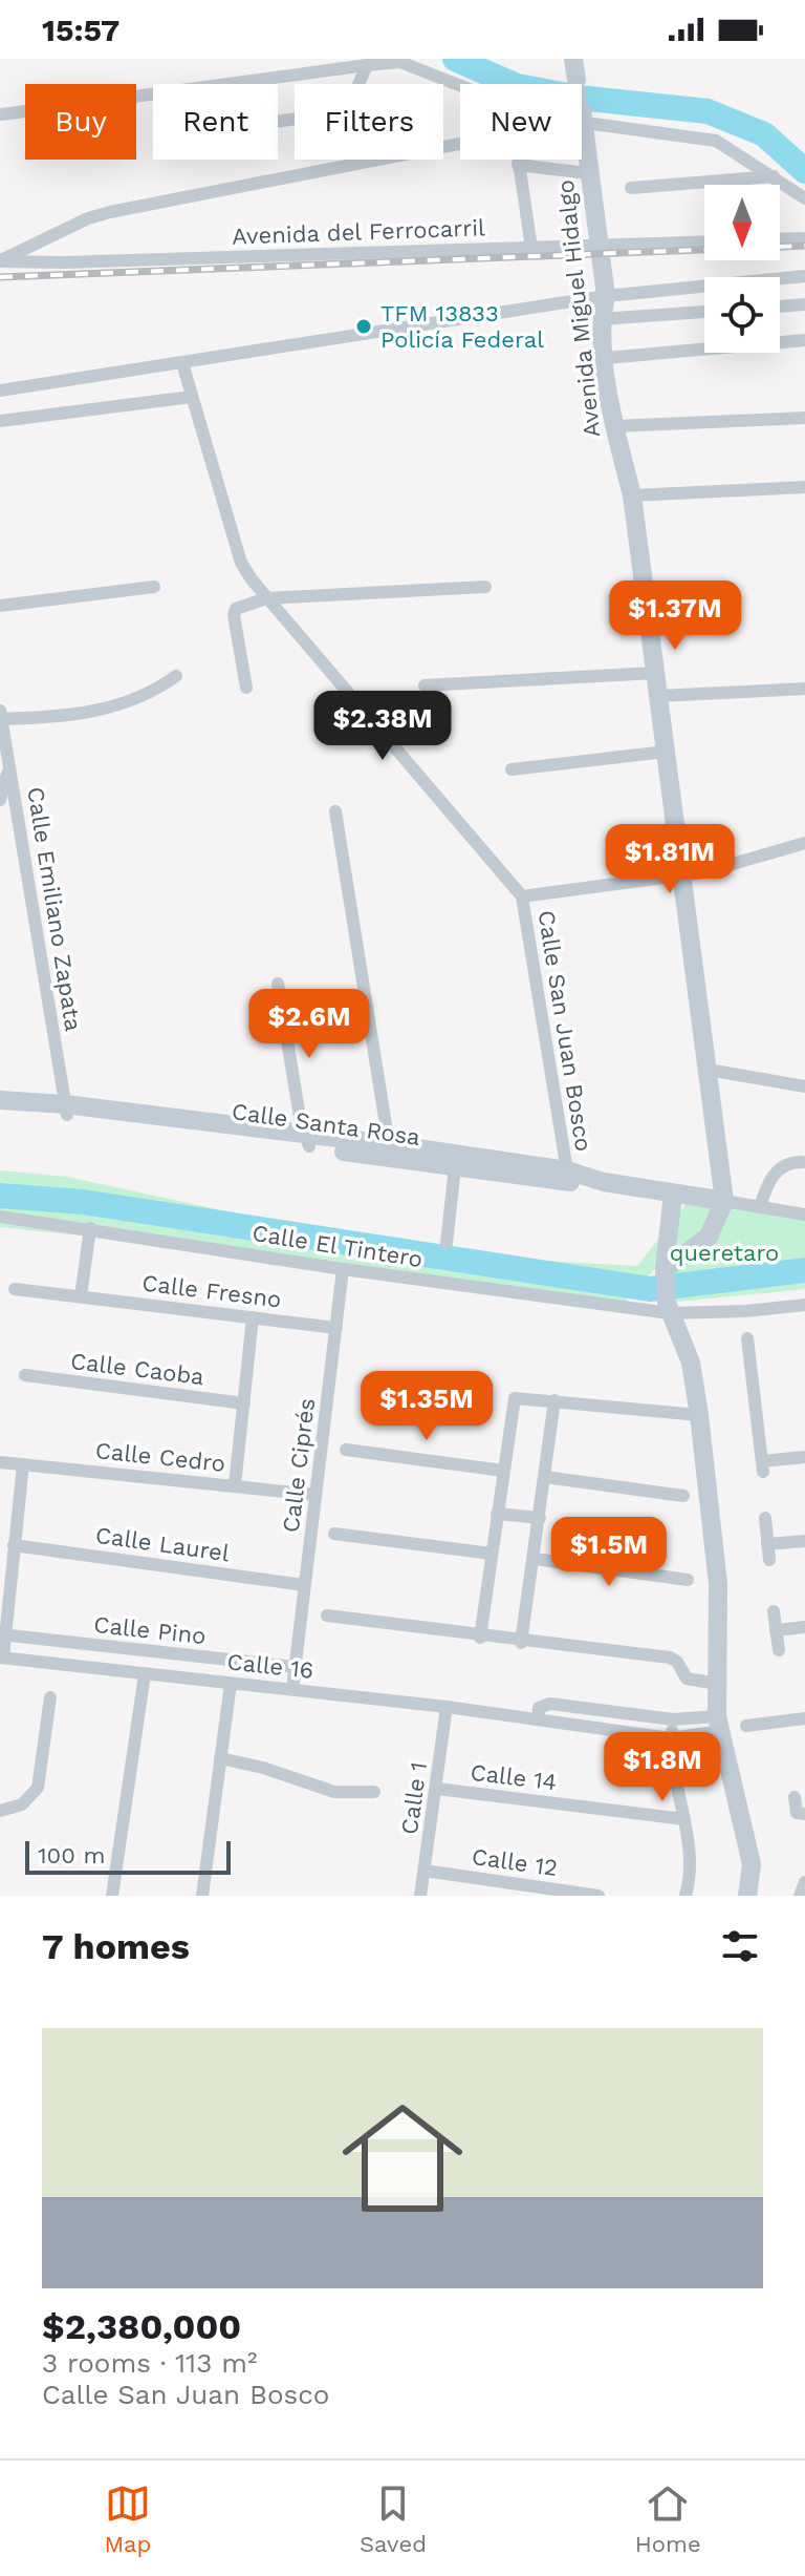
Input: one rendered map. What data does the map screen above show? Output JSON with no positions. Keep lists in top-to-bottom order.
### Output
{
  "streets": {
    "street": [
      "Avenida del Ferrocarril",
      "Avenida Miguel Hidalgo",
      "Calle Emiliano Zapata",
      "Calle San Juan Bosco",
      "Calle Santa Rosa",
      "Calle El Tintero",
      "Calle Fresno",
      "Calle Caoba",
      "Calle Cedro",
      "Calle Ciprés",
      "Calle Laurel",
      "Calle Pino",
      "Calle 16",
      "Calle 14",
      "Calle 1",
      "Calle 12"
    ]
  },
  "crossings": [
    ["Avenida del Ferrocarril", "Avenida Miguel Hidalgo"],
    ["Avenida Miguel Hidalgo", "Calle San Juan Bosco"],
    ["Avenida Miguel Hidalgo", "Calle Santa Rosa"],
    ["Calle Emiliano Zapata", "Calle Santa Rosa"],
    ["Calle San Juan Bosco", "Calle Santa Rosa"],
    ["Calle El Tintero", "Calle Ciprés"],
    ["Calle Fresno", "Calle Ciprés"],
    ["Calle Cedro", "Calle Ciprés"],
    ["Calle Ciprés", "Calle Laurel"],
    ["Calle Ciprés", "Calle Pino"],
    ["Calle Ciprés", "Calle 16"],
    ["Calle 16", "Calle 1"],
    ["Calle 14", "Calle 1"],
    ["Calle 1", "Calle 12"]
  ],
  "parks": ["queretaro"],
  "places": ["TFM 13833 Policía Federal"],
  "scale_bar": "100 m",
  "north": "bottom",
  "page": {
    "status": "15:57",
    "chip": [
      "Buy",
      "Rent",
      "Filters",
      "New"
    ],
    "price": [
      "$1.37M",
      "$2.38M",
      "$1.81M",
      "$2.6M",
      "$1.35M",
      "$1.5M",
      "$1.8M"
    ],
    "scale": "100 m",
    "heading": "7 homes",
    "list": [
      {
        "name": "$2,380,000",
        "note": "3 rooms · 113 m² · Calle San Juan Bosco"
      }
    ],
    "tabs": ["Map", "Saved", "Home"]
  }
}
